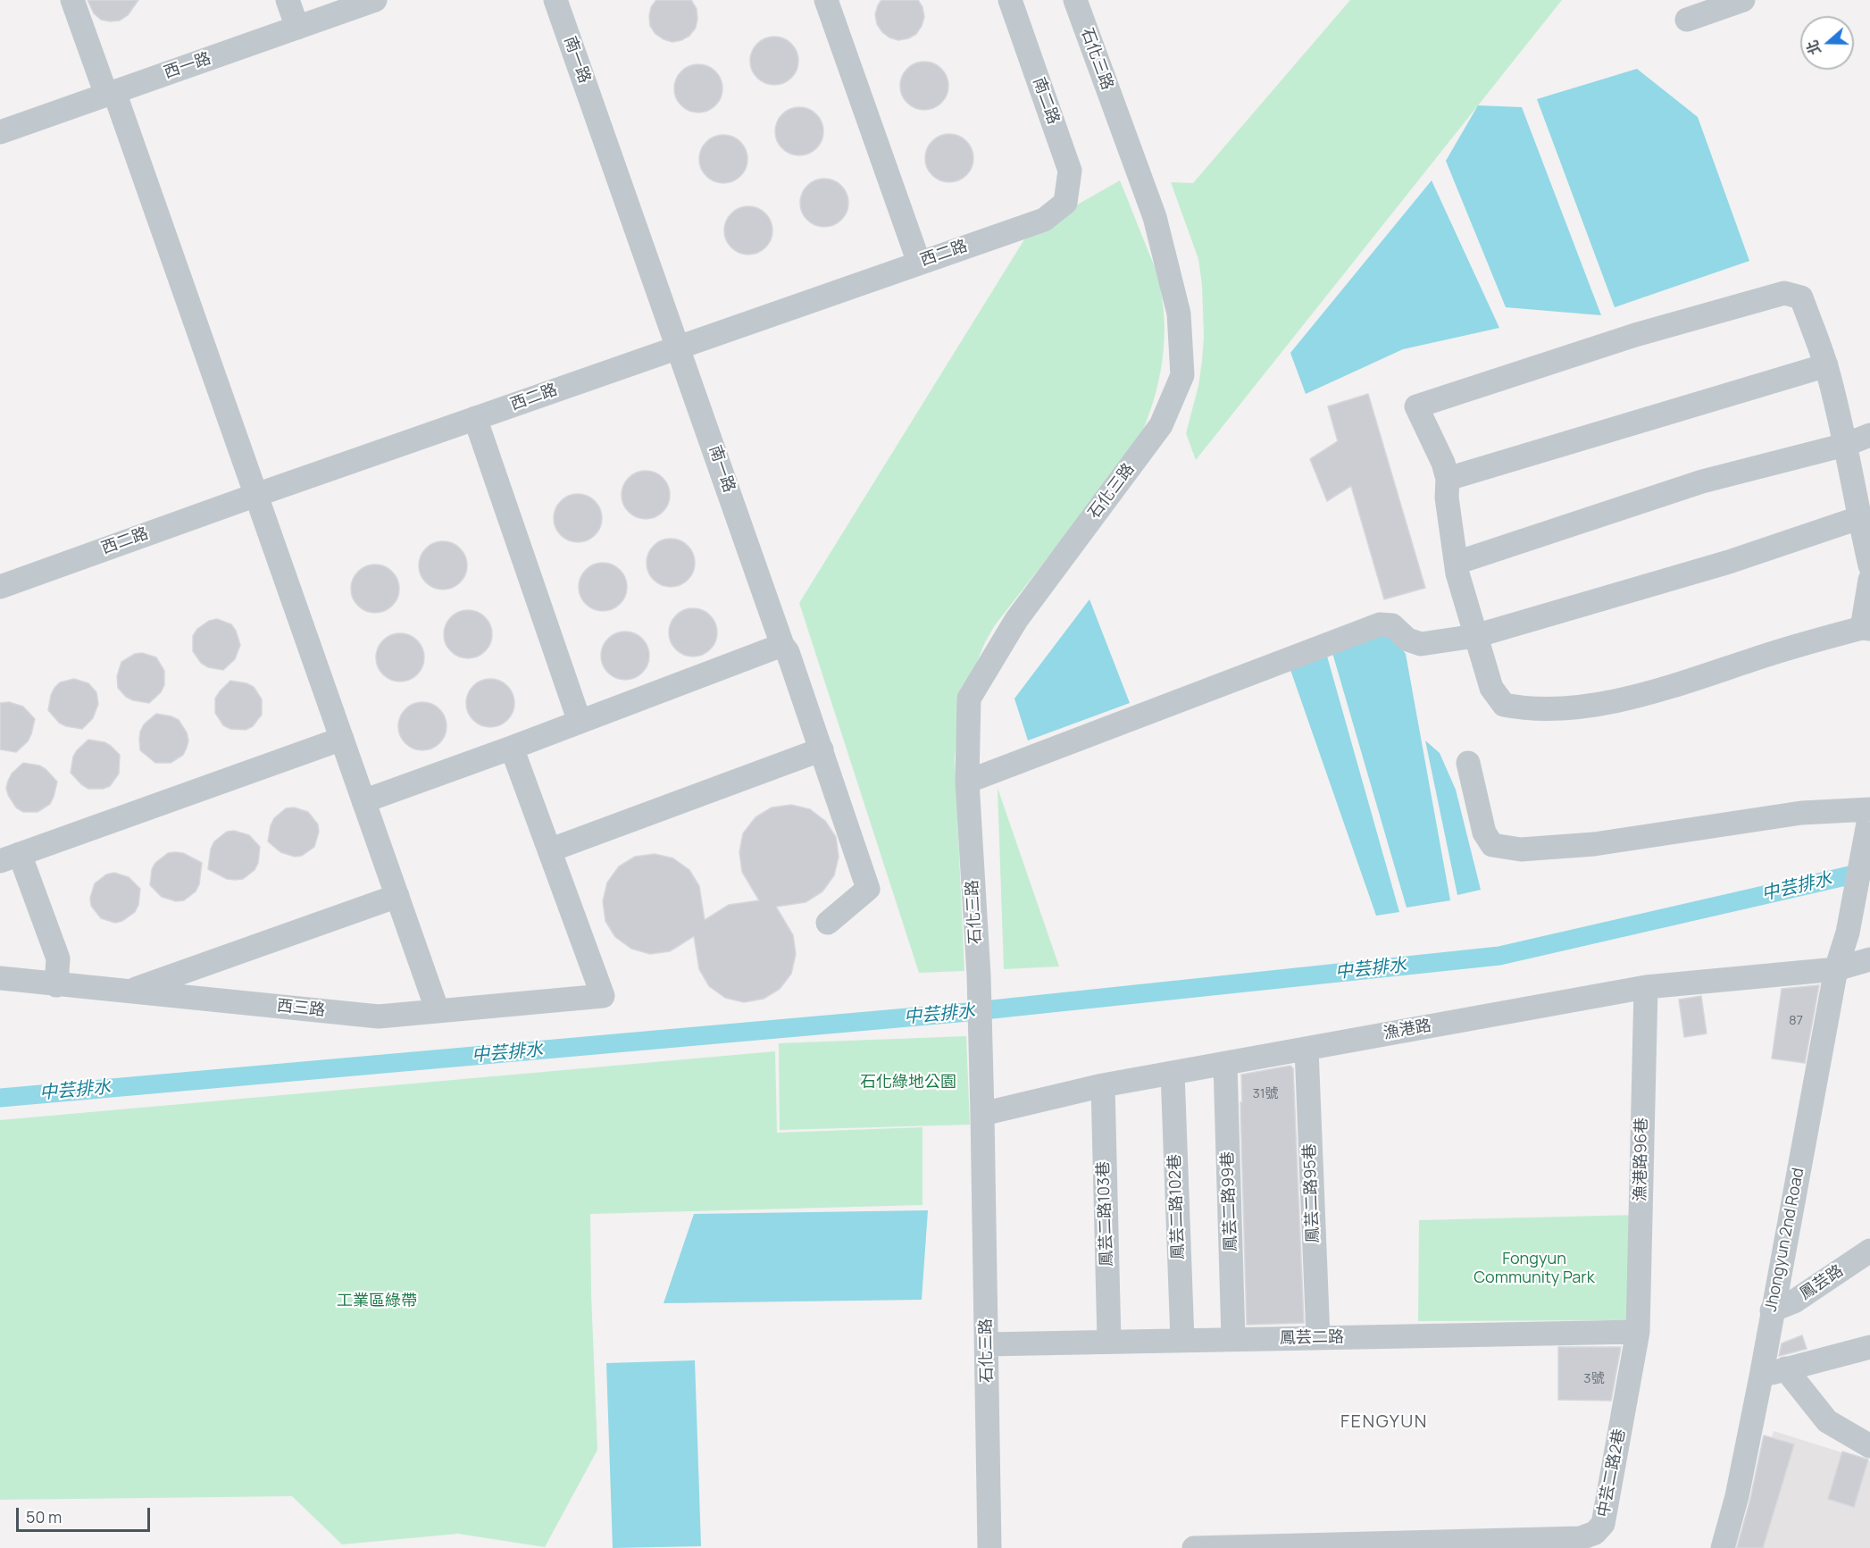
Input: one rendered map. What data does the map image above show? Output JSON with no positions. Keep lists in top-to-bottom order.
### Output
{
  "streets": {
    "street": [
      "石化三路",
      "南一路",
      "西一路",
      "南二路",
      "西二路",
      "西三路",
      "漁港路",
      "漁港路96巷",
      "鳳芸二路95巷",
      "鳳芸二路99巷",
      "鳳芸二路102巷",
      "鳳芸二路103巷",
      "Jhongyun 2nd Road",
      "鳳芸路",
      "鳳芸二路",
      "中芸二路2巷"
    ]
  },
  "crossings": [
    ["石化三路", "漁港路"],
    ["石化三路", "鳳芸二路"],
    ["南一路", "西二路"],
    ["南二路", "西二路"],
    ["漁港路", "漁港路96巷"],
    ["漁港路", "鳳芸二路95巷"],
    ["漁港路", "鳳芸二路99巷"],
    ["漁港路", "鳳芸二路102巷"],
    ["漁港路", "鳳芸二路103巷"],
    ["漁港路", "Jhongyun 2nd Road"],
    ["漁港路96巷", "鳳芸二路"],
    ["漁港路96巷", "中芸二路2巷"],
    ["鳳芸二路95巷", "鳳芸二路"],
    ["鳳芸二路99巷", "鳳芸二路"],
    ["鳳芸二路102巷", "鳳芸二路"],
    ["鳳芸二路103巷", "鳳芸二路"],
    ["Jhongyun 2nd Road", "鳳芸路"],
    ["鳳芸二路", "中芸二路2巷"]
  ],
  "districts": ["FENGYUN"],
  "water": ["中芸排水"],
  "parks": ["石化綠地公園", "Fongyun Community Park", "工業區綠帶"],
  "house_numbers": ["87", "31號", "3號"],
  "scale_bar": "50 m",
  "north": "left"
}
